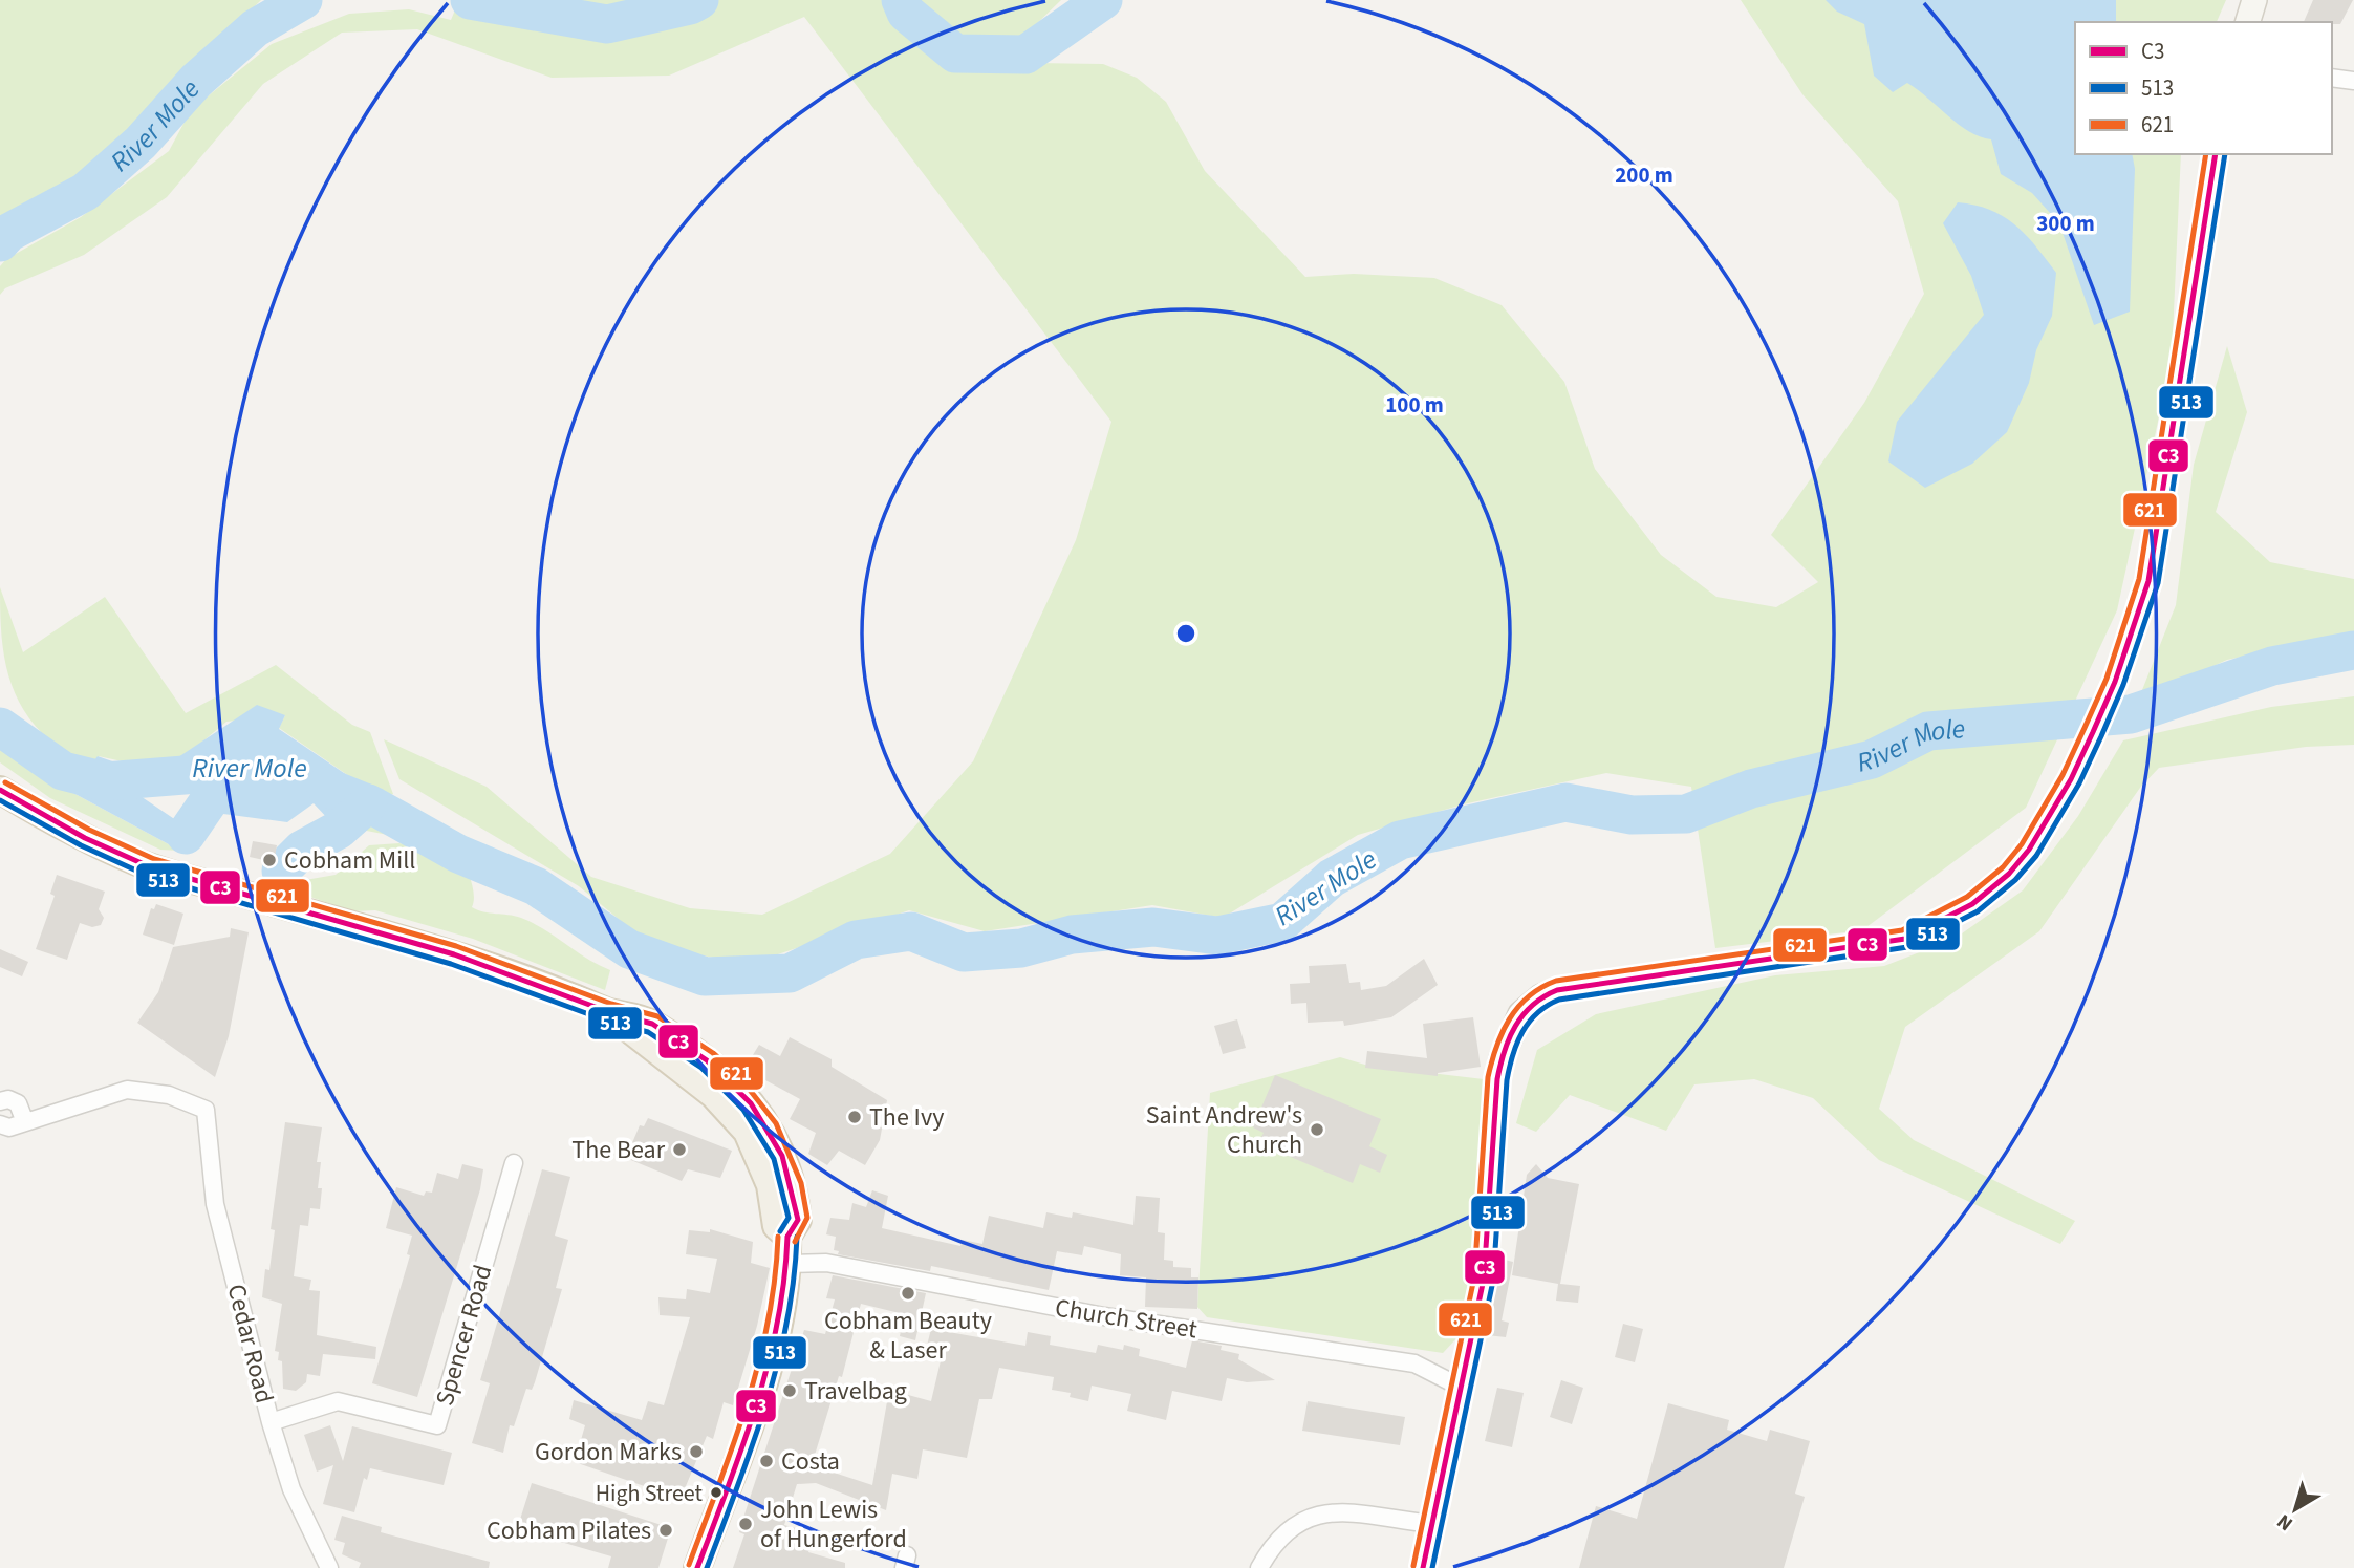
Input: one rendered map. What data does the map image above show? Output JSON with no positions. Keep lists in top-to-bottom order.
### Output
{
  "streets": {
    "street": ["Church Street", "Spencer Road", "Cedar Road"]
  },
  "crossings": [
    ["Spencer Road", "Cedar Road"]
  ],
  "water": ["River Mole"],
  "places": [
    "Cobham Mill",
    "The Ivy",
    "Saint Andrew's Church",
    "The Bear",
    "Cobham Beauty & Laser",
    "Travelbag",
    "Gordon Marks",
    "Costa",
    "High Street",
    "John Lewis of Hungerford",
    "Cobham Pilates"
  ],
  "lines": ["transit line C3", "transit line 513", "transit line 621"],
  "legend": ["C3", "513", "621"],
  "north": "bottom left",
  "rings": ["200 m", "300 m", "100 m"]
}
